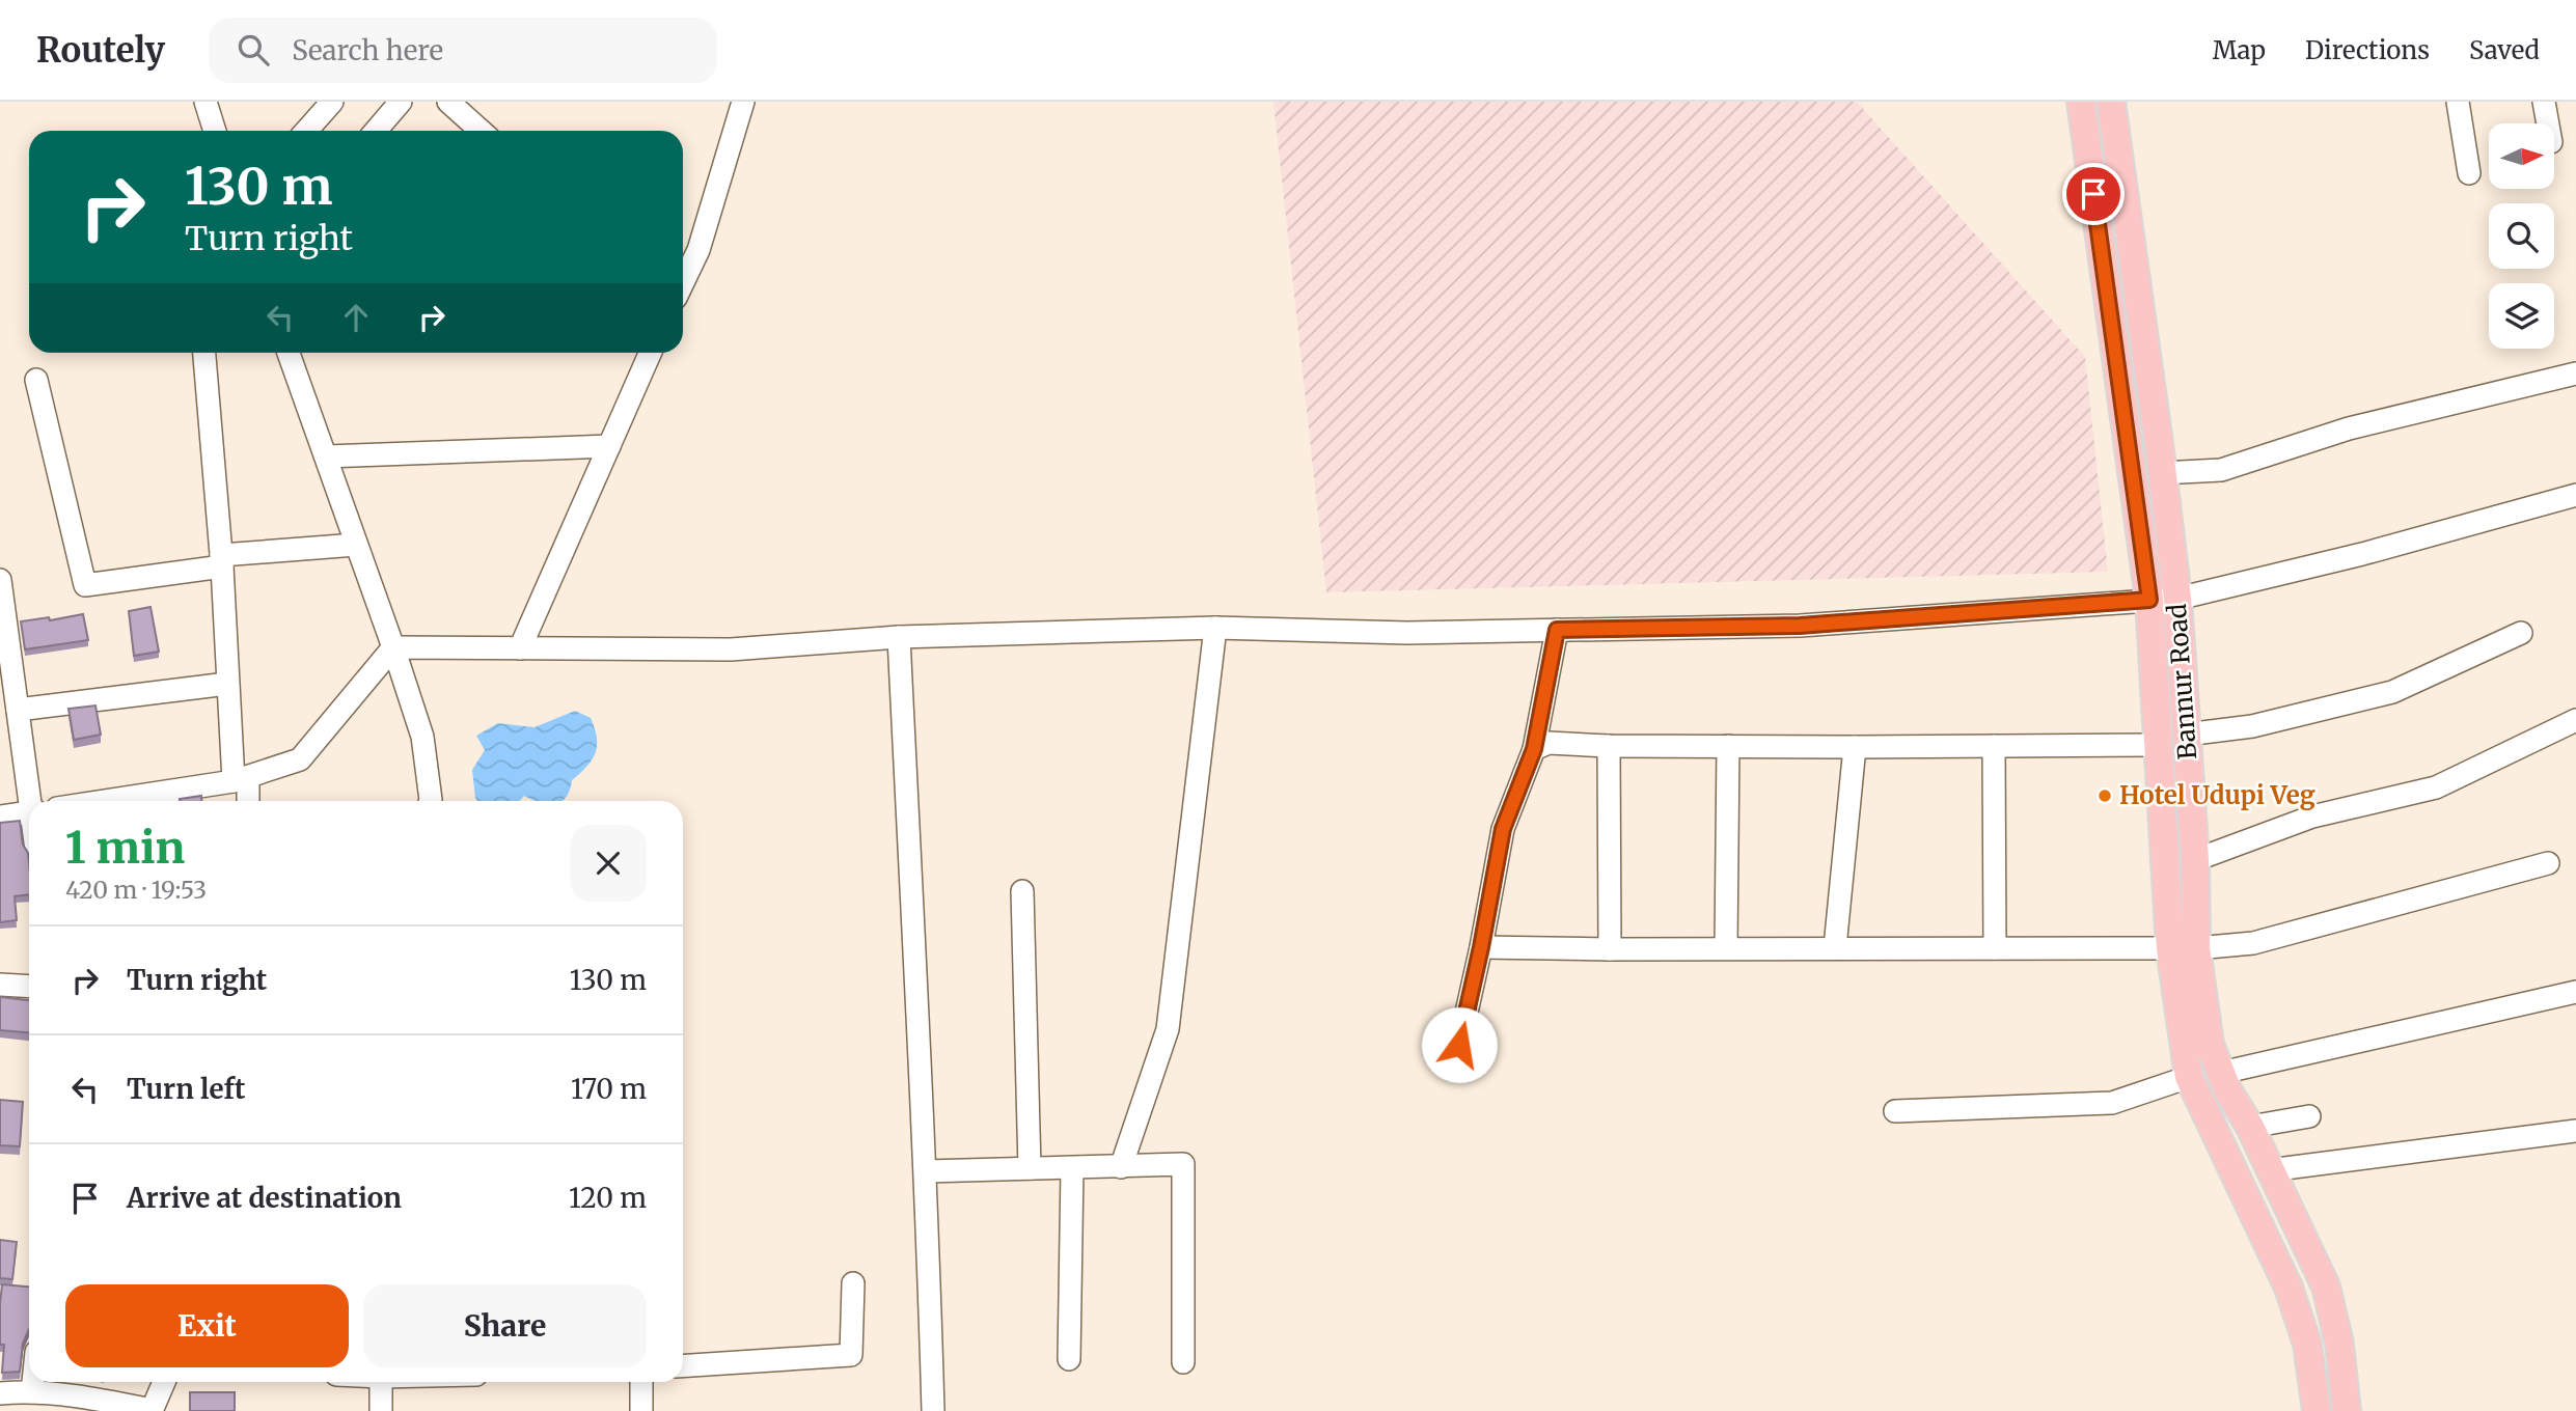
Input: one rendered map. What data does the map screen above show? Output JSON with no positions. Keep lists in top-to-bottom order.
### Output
{
  "streets": {
    "main road": ["Bannur Road"]
  },
  "places": ["Hotel Udupi Veg"],
  "north": "right",
  "page": {
    "header": "Routely",
    "search": "Search here",
    "nav": ["Map", "Directions", "Saved"],
    "turn": ["130 m", "Turn right"],
    "heading": ["1 min", "420 m · 19:53"],
    "list": [
      {
        "name": "Turn right",
        "value": "130 m"
      },
      {
        "name": "Turn left",
        "value": "170 m"
      },
      {
        "name": "Arrive at destination",
        "value": "120 m"
      }
    ],
    "buttons": ["Exit", "Share"]
  }
}
